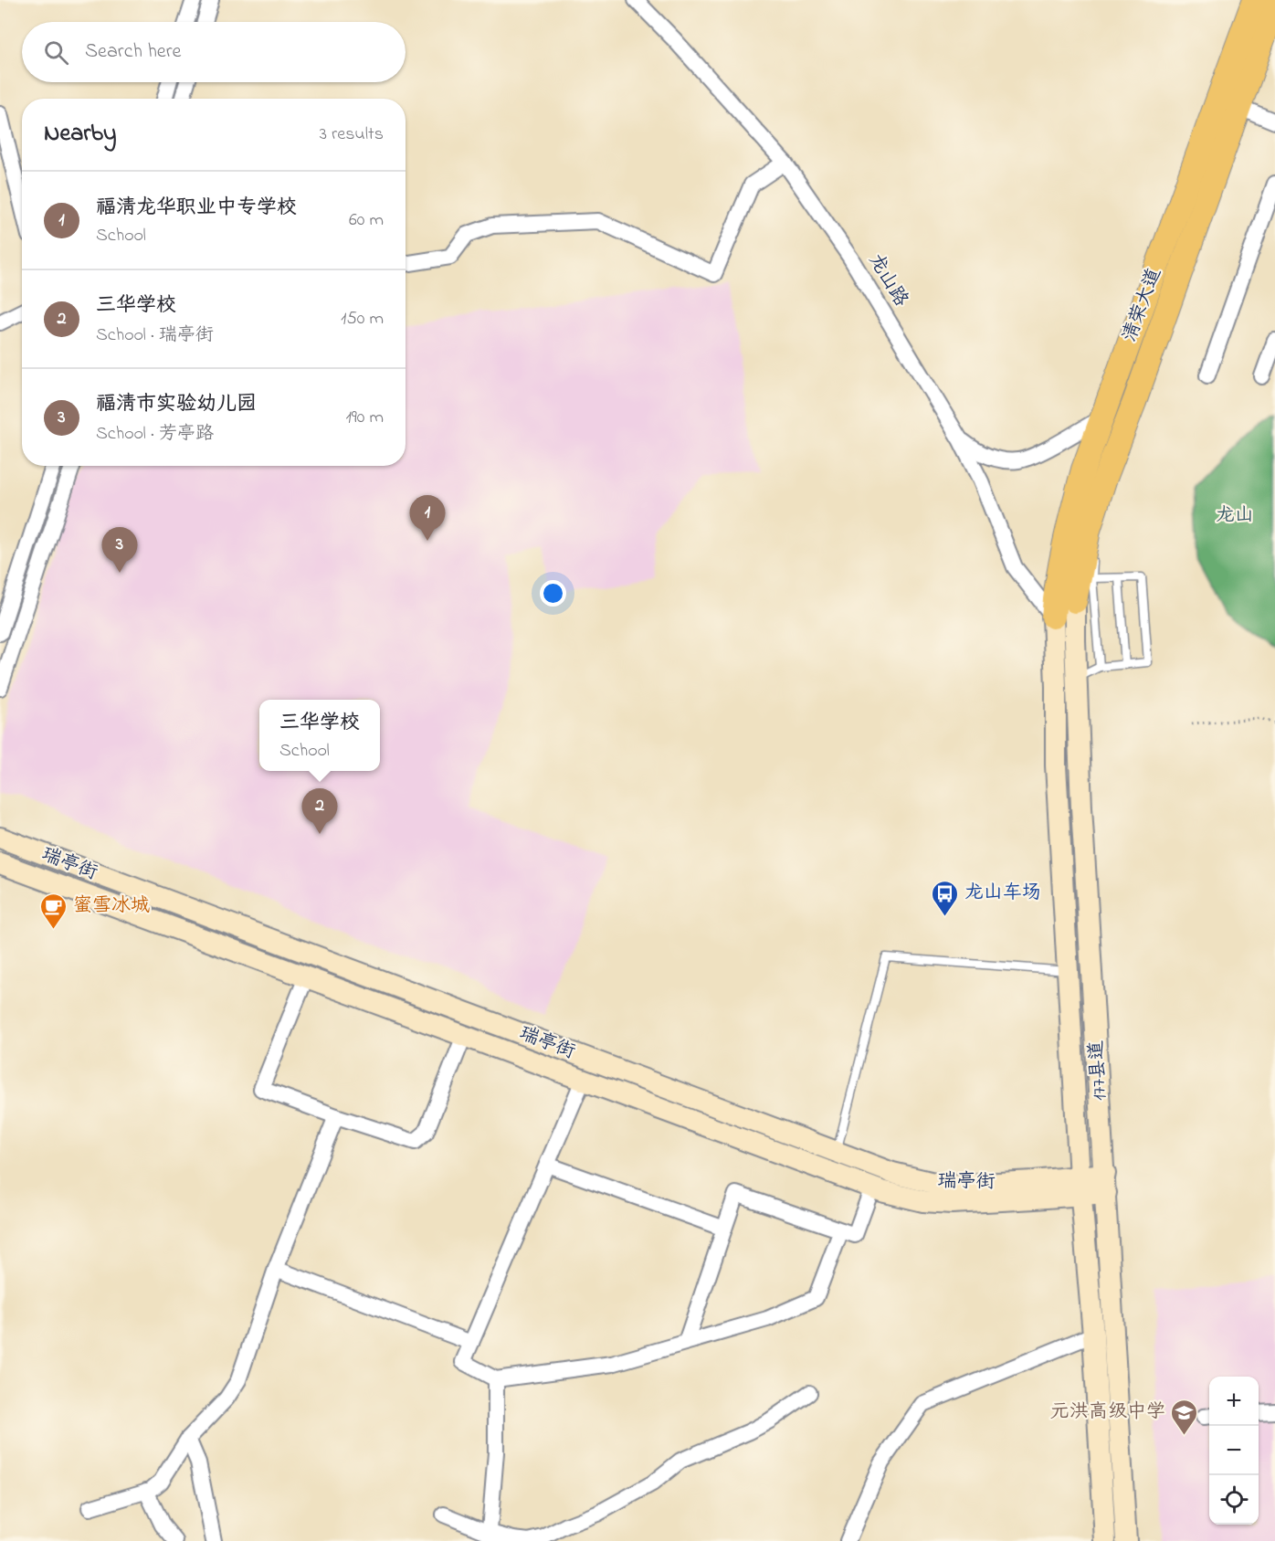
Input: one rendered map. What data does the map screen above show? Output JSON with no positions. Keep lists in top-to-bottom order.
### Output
{
  "streets": {
    "main road": ["清荣大道", "瑞亭街", "177县道"],
    "street": ["龙山路"]
  },
  "crossings": [
    ["龙山路", "清荣大道"],
    ["龙山路", "177县道"],
    ["清荣大道", "177县道"],
    ["瑞亭街", "177县道"]
  ],
  "parks": ["龙山"],
  "places": {
    "bus stop": ["龙山车场"],
    "cafe": ["蜜雪冰城"],
    "school or university": ["元洪高级中学"]
  },
  "page": {
    "search": "Search here",
    "heading": ["Nearby", "3 results"],
    "list": [
      {
        "mark": "1",
        "name": "福清龙华职业中专学校",
        "note": "School",
        "value": "60 m"
      },
      {
        "mark": "2",
        "name": "三华学校",
        "note": "School · 瑞亭街",
        "value": "150 m"
      },
      {
        "mark": "3",
        "name": "福清市实验幼儿园",
        "note": "School · 芳亭路",
        "value": "190 m"
      }
    ],
    "pins": ["1", "3", "2"],
    "popup": ["三华学校", "School"],
    "map_buttons": ["+", "−"]
  }
}
